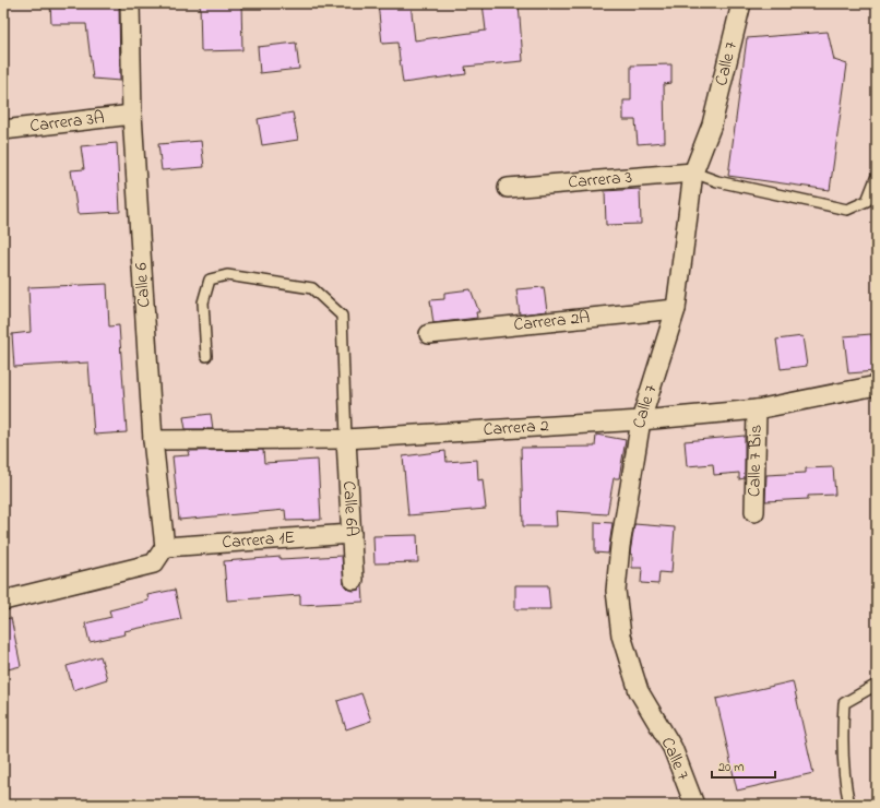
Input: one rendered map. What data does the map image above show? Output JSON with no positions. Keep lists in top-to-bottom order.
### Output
{
  "streets": {
    "street": [
      "Calle 7",
      "Carrera 3A",
      "Carrera 3",
      "Calle 6",
      "Carrera 2A",
      "Carrera 2",
      "Calle 7 Bis",
      "Calle 6A",
      "Carrera 1E"
    ]
  },
  "crossings": [
    ["Calle 7", "Carrera 3"],
    ["Calle 7", "Carrera 2A"],
    ["Calle 7", "Carrera 2"],
    ["Carrera 3A", "Calle 6"],
    ["Calle 6", "Carrera 2"],
    ["Calle 6", "Carrera 1E"],
    ["Carrera 2", "Calle 7 Bis"],
    ["Carrera 2", "Calle 6A"],
    ["Calle 6A", "Carrera 1E"]
  ],
  "scale_bar": "20 m"
}
